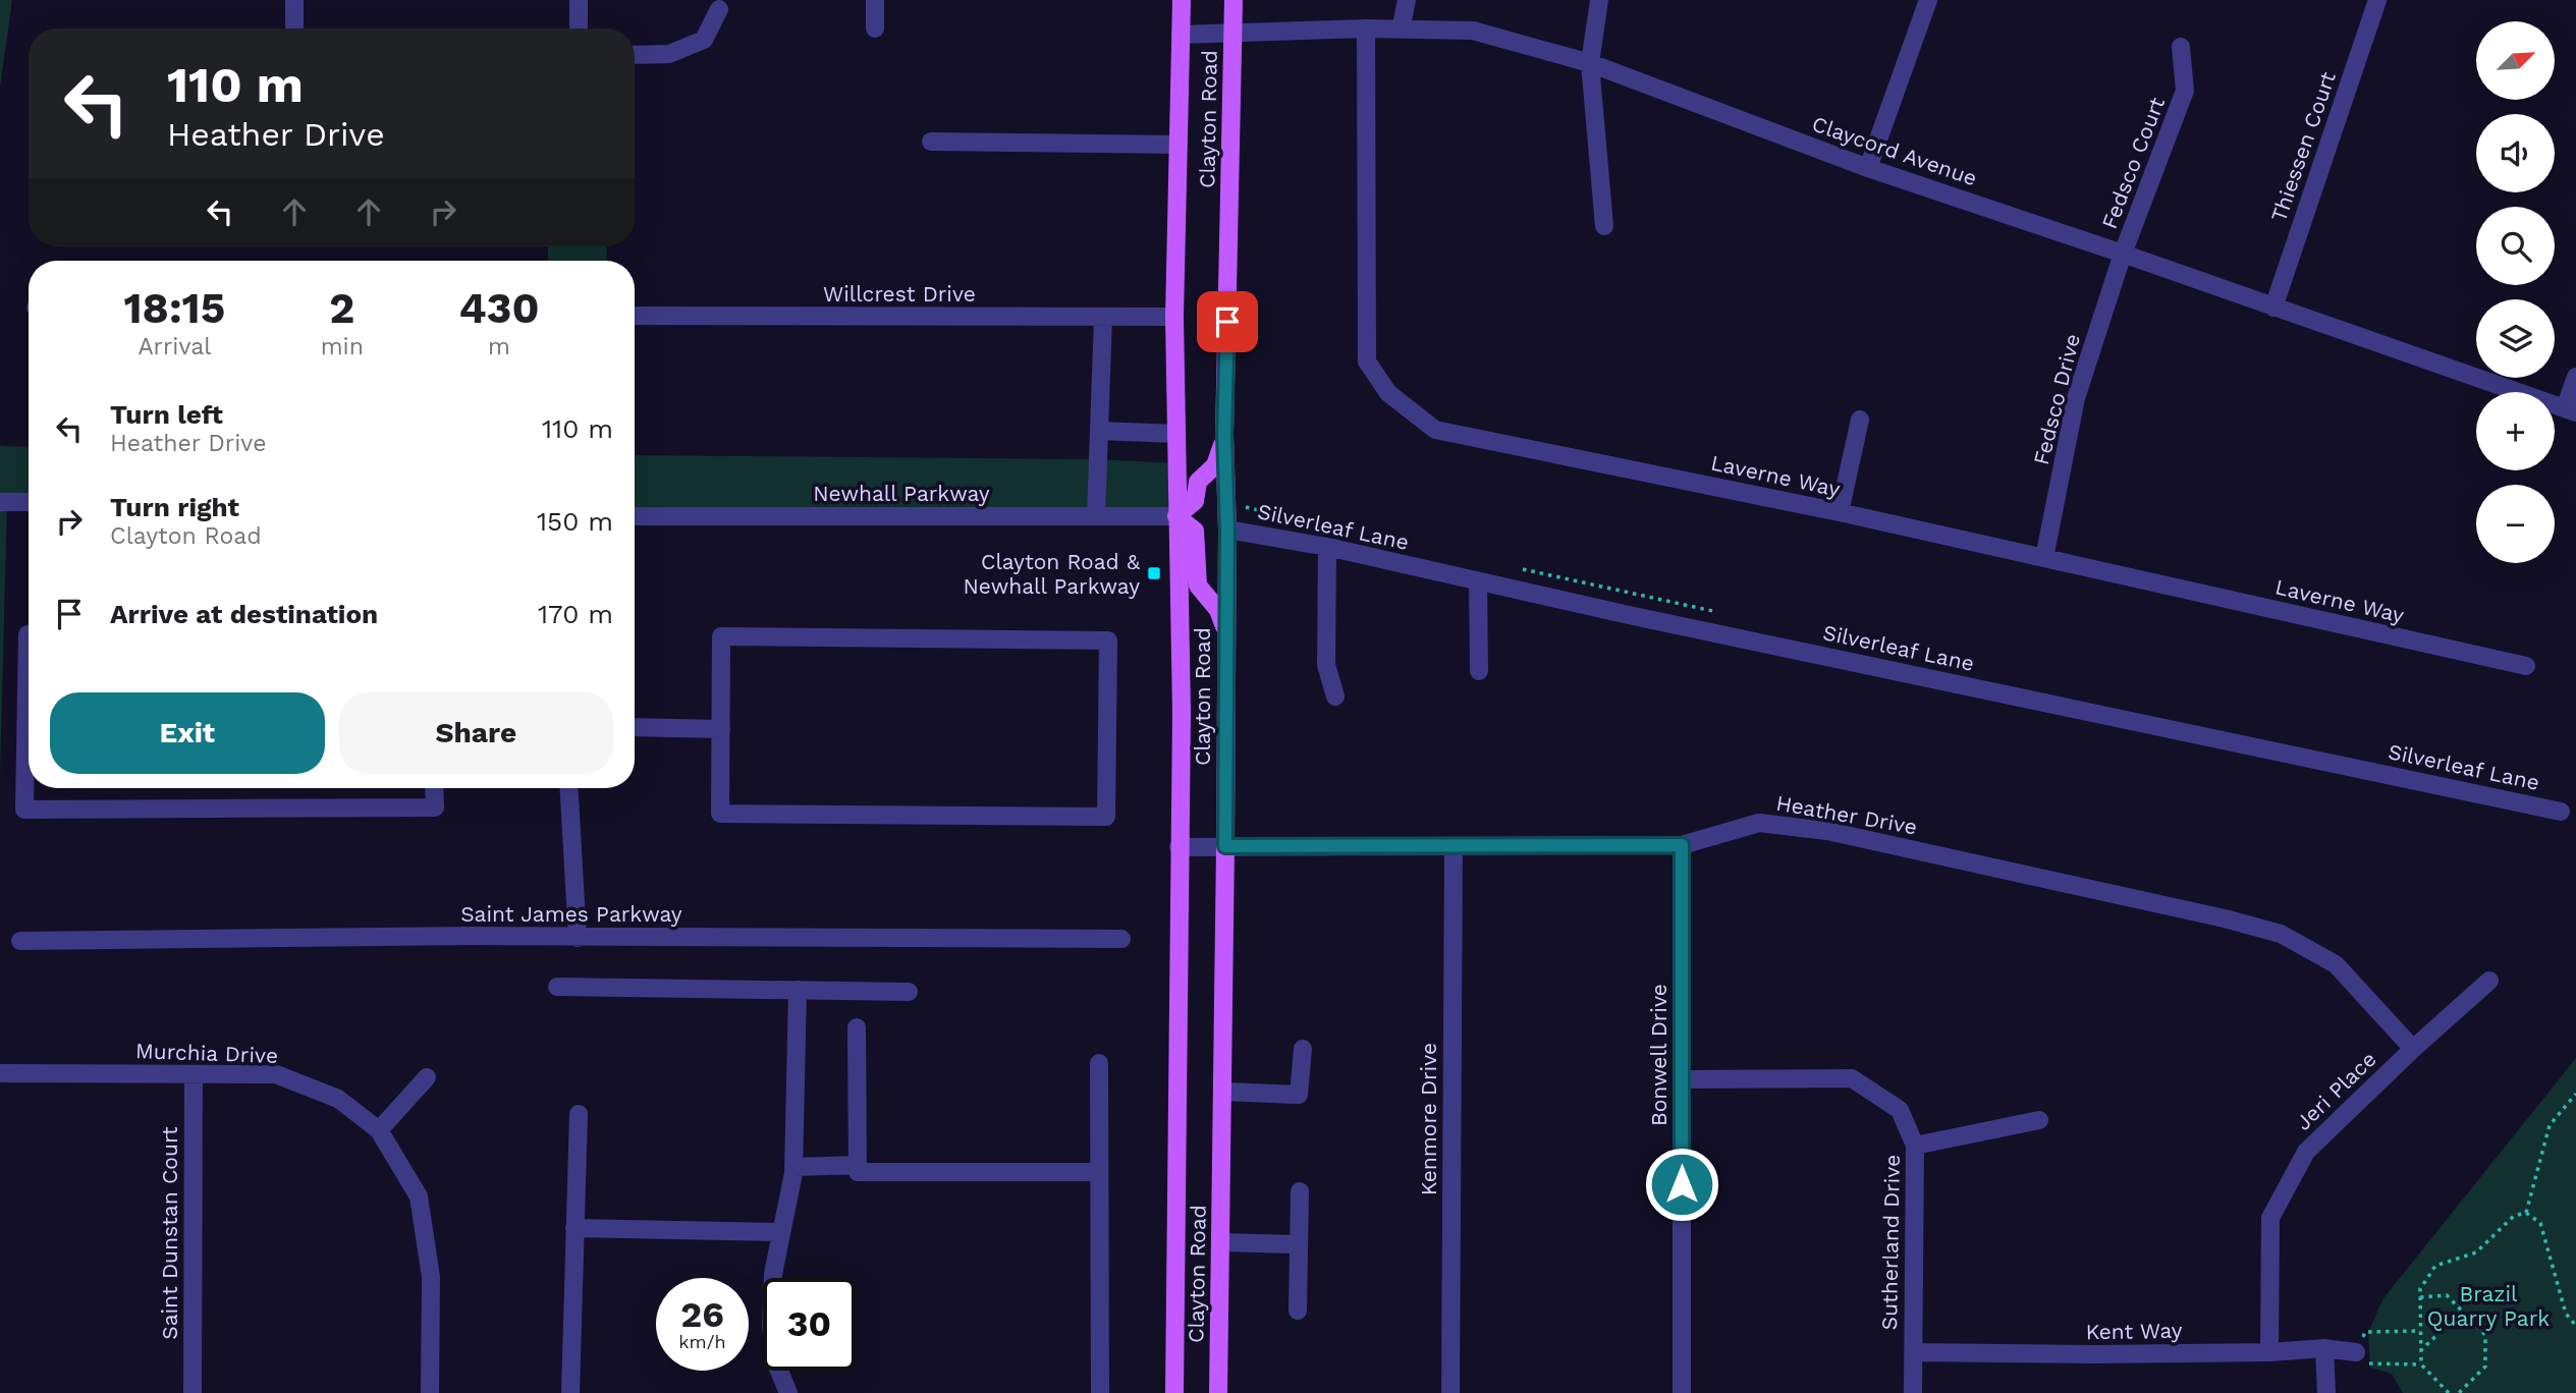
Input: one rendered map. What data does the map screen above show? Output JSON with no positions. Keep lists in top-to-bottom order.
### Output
{
  "streets": {
    "main road": ["Clayton Road"],
    "street": [
      "Thiessen Court",
      "Claycord Avenue",
      "Fedsco Court",
      "Willcrest Drive",
      "Fedsco Drive",
      "Laverne Way",
      "Newhall Parkway",
      "Silverleaf Lane",
      "Heather Drive",
      "Saint James Parkway",
      "Murchia Drive",
      "Bonwell Drive",
      "Jeri Place",
      "Kenmore Drive",
      "Saint Dunstan Court",
      "Sutherland Drive",
      "Kent Way"
    ]
  },
  "crossings": [
    ["Clayton Road", "Claycord Avenue"],
    ["Clayton Road", "Willcrest Drive"],
    ["Clayton Road", "Newhall Parkway"],
    ["Clayton Road", "Silverleaf Lane"],
    ["Clayton Road", "Heather Drive"],
    ["Thiessen Court", "Claycord Avenue"],
    ["Claycord Avenue", "Fedsco Court"],
    ["Claycord Avenue", "Fedsco Drive"],
    ["Claycord Avenue", "Laverne Way"],
    ["Fedsco Court", "Fedsco Drive"],
    ["Fedsco Drive", "Laverne Way"],
    ["Heather Drive", "Bonwell Drive"],
    ["Heather Drive", "Jeri Place"],
    ["Heather Drive", "Kenmore Drive"],
    ["Murchia Drive", "Saint Dunstan Court"],
    ["Bonwell Drive", "Sutherland Drive"],
    ["Jeri Place", "Kent Way"],
    ["Sutherland Drive", "Kent Way"]
  ],
  "parks": ["Brazil Quarry Park"],
  "places": {
    "transit": ["Clayton Road & Newhall Parkway"]
  },
  "north": "top right",
  "page": {
    "map_buttons": ["+", "−"],
    "turn": ["110 m", "Heather Drive"],
    "eta": [
      "18:15",
      "Arrival",
      "2",
      "min",
      "430",
      "m"
    ],
    "list": [
      {
        "name": "Turn left",
        "note": "Heather Drive",
        "value": "110 m"
      },
      {
        "name": "Turn right",
        "note": "Clayton Road",
        "value": "150 m"
      },
      {
        "name": "Arrive at destination",
        "value": "170 m"
      }
    ],
    "buttons": ["Exit", "Share"],
    "speed": "26 km/h",
    "limit": "30"
  }
}
